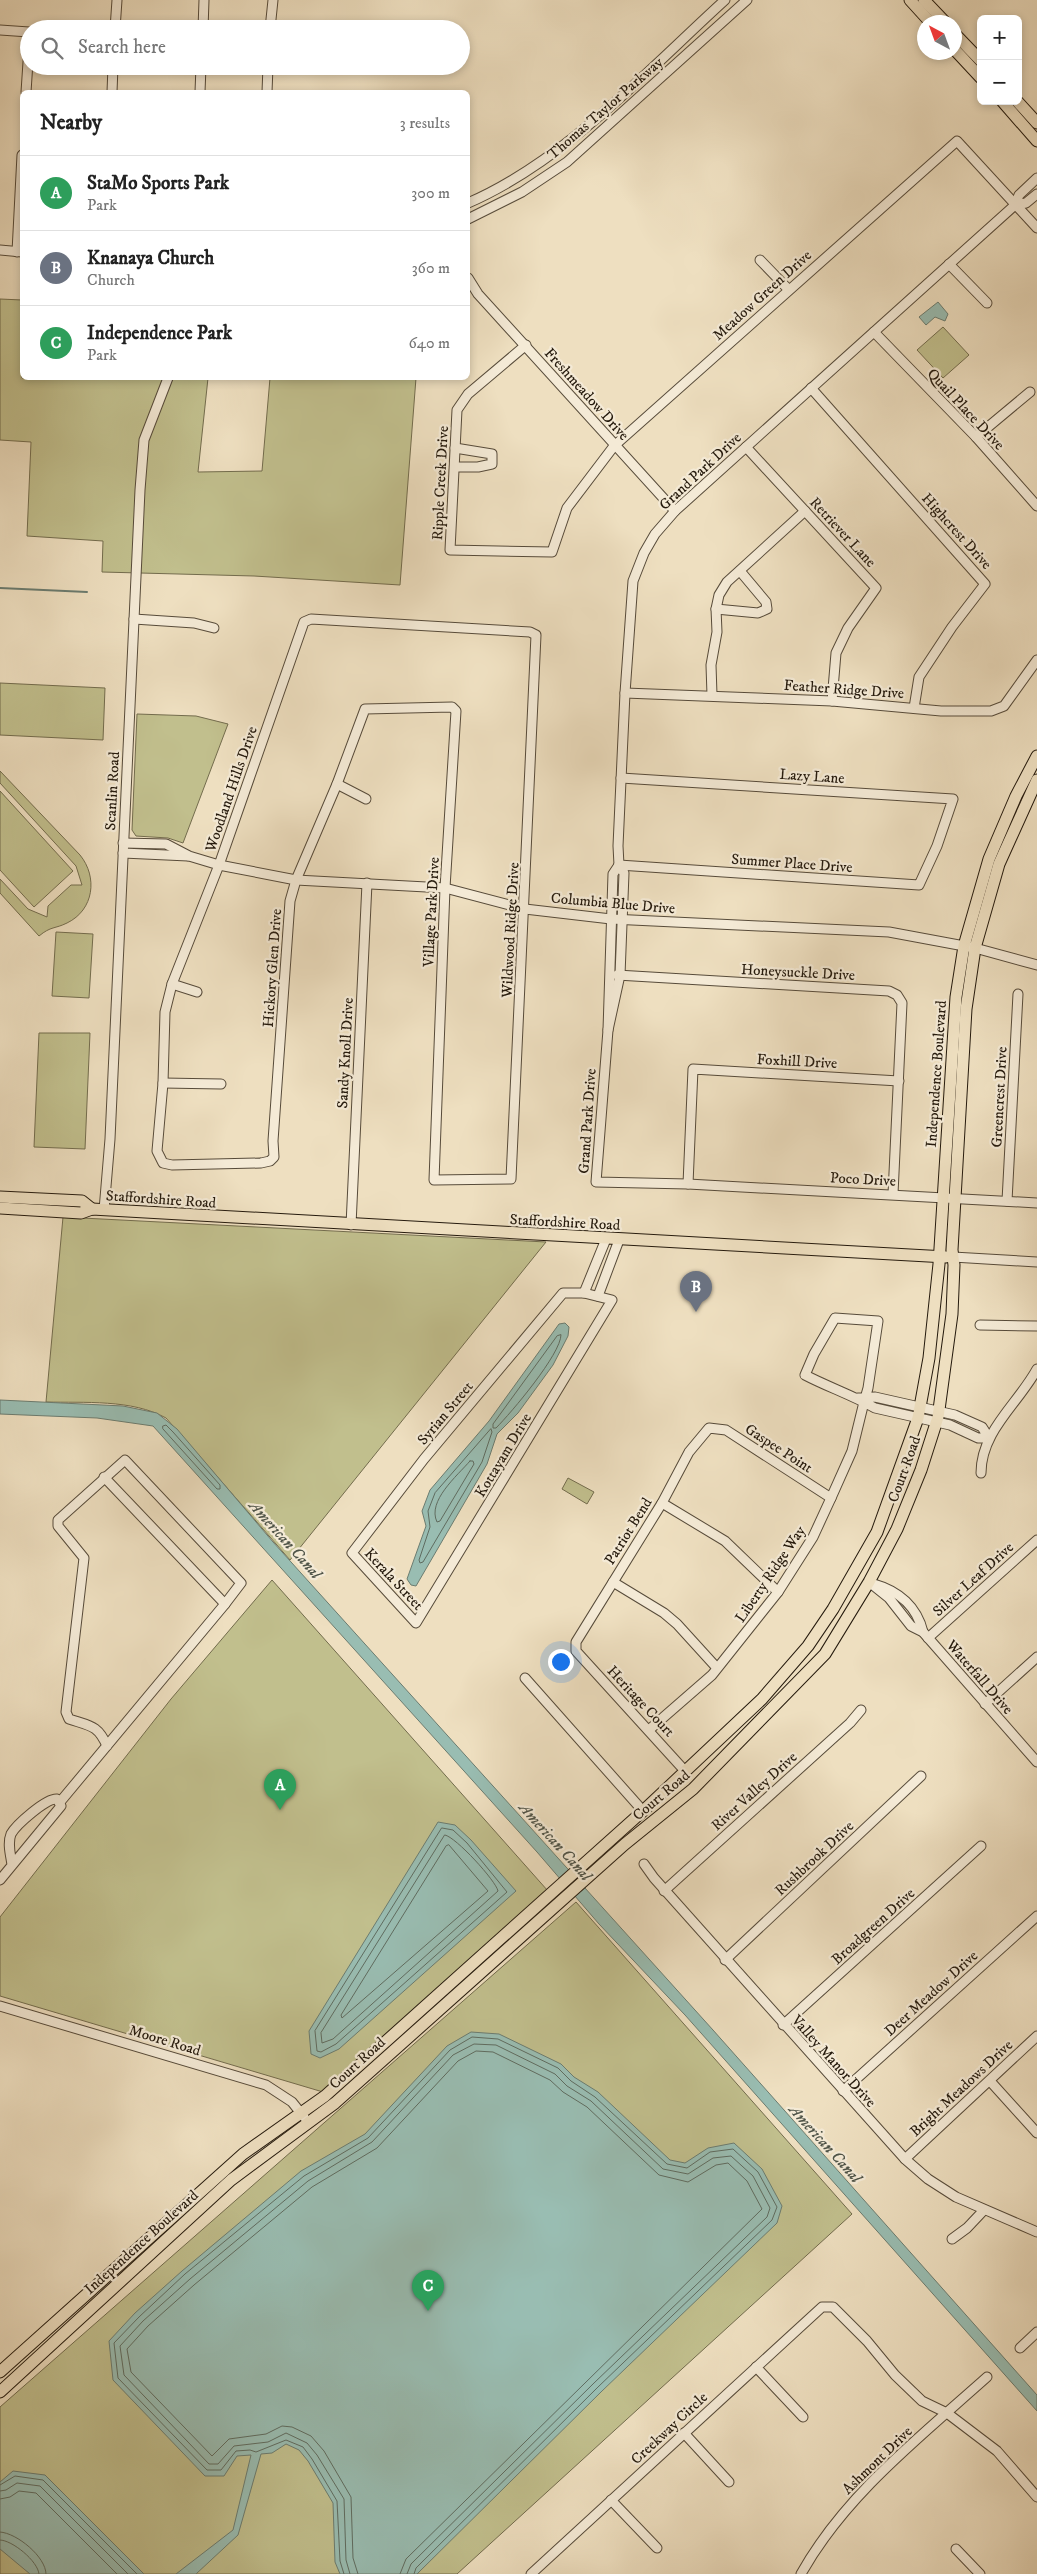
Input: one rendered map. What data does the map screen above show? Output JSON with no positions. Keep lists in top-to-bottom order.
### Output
{
  "streets": {
    "main road": ["Independence Boulevard", "Staffordshire Road", "Court Road"],
    "street": [
      "Thomas Taylor Parkway",
      "Meadow Green Drive",
      "Freshmeadow Drive",
      "Quail Place Drive",
      "Grand Park Drive",
      "Ripple Creek Drive",
      "Highcrest Drive",
      "Retriever Lane",
      "Feather Ridge Drive",
      "Lazy Lane",
      "Woodland Hills Drive",
      "Scanlin Road",
      "Summer Place Drive",
      "Columbia Blue Drive",
      "Village Park Drive",
      "Wildwood Ridge Drive",
      "Hickory Glen Drive",
      "Honeysuckle Drive",
      "Sandy Knoll Drive",
      "Foxhill Drive",
      "Greencrest Drive",
      "Poco Drive",
      "Syrian Street",
      "Gaspee Point",
      "Kottayam Drive",
      "Patriot Bend",
      "Liberty Ridge Way",
      "Kerala Street",
      "Silver Leaf Drive",
      "Waterfall Drive",
      "Heritage Court",
      "River Valley Drive",
      "Rushbrook Drive",
      "Broadgreen Drive",
      "Deer Meadow Drive",
      "Moore Road",
      "Valley Manor Drive",
      "Bright Meadows Drive",
      "Creekway Circle",
      "Ashmont Drive"
    ]
  },
  "crossings": [
    ["Meadow Green Drive", "Freshmeadow Drive"],
    ["Meadow Green Drive", "Grand Park Drive"],
    ["Meadow Green Drive", "Ripple Creek Drive"],
    ["Freshmeadow Drive", "Grand Park Drive"],
    ["Freshmeadow Drive", "Ripple Creek Drive"],
    ["Quail Place Drive", "Grand Park Drive"],
    ["Grand Park Drive", "Highcrest Drive"],
    ["Grand Park Drive", "Retriever Lane"],
    ["Grand Park Drive", "Feather Ridge Drive"],
    ["Grand Park Drive", "Lazy Lane"],
    ["Grand Park Drive", "Summer Place Drive"],
    ["Grand Park Drive", "Columbia Blue Drive"],
    ["Grand Park Drive", "Honeysuckle Drive"],
    ["Grand Park Drive", "Foxhill Drive"],
    ["Grand Park Drive", "Poco Drive"],
    ["Highcrest Drive", "Feather Ridge Drive"],
    ["Retriever Lane", "Feather Ridge Drive"],
    ["Lazy Lane", "Summer Place Drive"],
    ["Woodland Hills Drive", "Columbia Blue Drive"],
    ["Woodland Hills Drive", "Wildwood Ridge Drive"],
    ["Woodland Hills Drive", "Hickory Glen Drive"],
    ["Scanlin Road", "Columbia Blue Drive"],
    ["Scanlin Road", "Staffordshire Road"],
    ["Columbia Blue Drive", "Village Park Drive"],
    ["Columbia Blue Drive", "Wildwood Ridge Drive"],
    ["Columbia Blue Drive", "Hickory Glen Drive"],
    ["Columbia Blue Drive", "Sandy Knoll Drive"],
    ["Columbia Blue Drive", "Independence Boulevard"],
    ["Village Park Drive", "Wildwood Ridge Drive"],
    ["Village Park Drive", "Hickory Glen Drive"],
    ["Honeysuckle Drive", "Foxhill Drive"],
    ["Honeysuckle Drive", "Poco Drive"],
    ["Sandy Knoll Drive", "Staffordshire Road"],
    ["Foxhill Drive", "Poco Drive"],
    ["Independence Boulevard", "Poco Drive"],
    ["Independence Boulevard", "Staffordshire Road"],
    ["Independence Boulevard", "Court Road"],
    ["Independence Boulevard", "Moore Road"],
    ["Greencrest Drive", "Poco Drive"],
    ["Syrian Street", "Kerala Street"],
    ["Gaspee Point", "Patriot Bend"],
    ["Gaspee Point", "Liberty Ridge Way"],
    ["Kottayam Drive", "Kerala Street"],
    ["Court Road", "Waterfall Drive"],
    ["Court Road", "Heritage Court"],
    ["Court Road", "Moore Road"],
    ["Patriot Bend", "Heritage Court"],
    ["Liberty Ridge Way", "Heritage Court"],
    ["Silver Leaf Drive", "Waterfall Drive"],
    ["River Valley Drive", "Valley Manor Drive"],
    ["Rushbrook Drive", "Valley Manor Drive"],
    ["Broadgreen Drive", "Valley Manor Drive"],
    ["Deer Meadow Drive", "Valley Manor Drive"],
    ["Valley Manor Drive", "Bright Meadows Drive"],
    ["Creekway Circle", "Ashmont Drive"]
  ],
  "water": ["American Canal"],
  "north": "top left",
  "page": {
    "map_buttons": ["+", "−"],
    "search": "Search here",
    "heading": ["Nearby", "3 results"],
    "list": [
      {
        "mark": "A",
        "name": "StaMo Sports Park",
        "note": "Park",
        "value": "300 m"
      },
      {
        "mark": "B",
        "name": "Knanaya Church",
        "note": "Church",
        "value": "360 m"
      },
      {
        "mark": "C",
        "name": "Independence Park",
        "note": "Park",
        "value": "640 m"
      }
    ],
    "pins": ["B", "A", "C"]
  }
}
